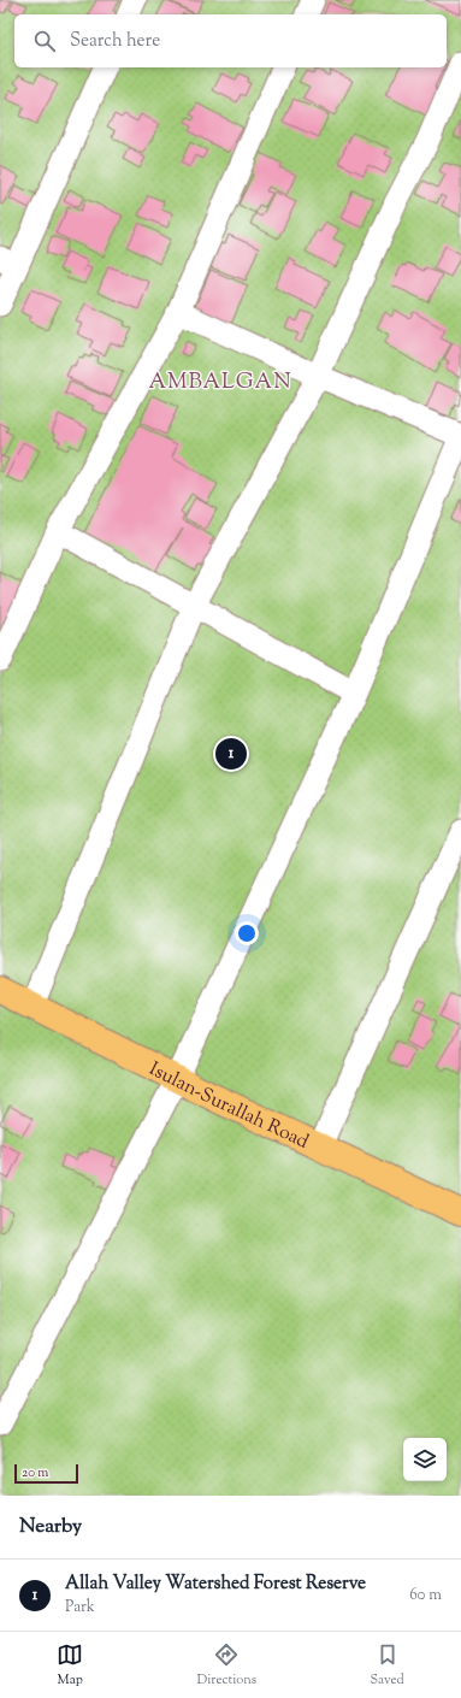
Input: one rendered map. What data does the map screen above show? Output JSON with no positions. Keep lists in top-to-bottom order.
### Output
{
  "streets": {
    "highway": ["Isulan-Surallah Road"]
  },
  "districts": ["AMBALGAN"],
  "scale_bar": "20 m",
  "page": {
    "search": "Search here",
    "pins": "1",
    "scale": "20 m",
    "heading": "Nearby",
    "list": [
      {
        "mark": "1",
        "name": "Allah Valley Watershed Forest Reserve",
        "note": "Park",
        "value": "60 m"
      }
    ],
    "nav": ["Map", "Directions", "Saved"]
  }
}
